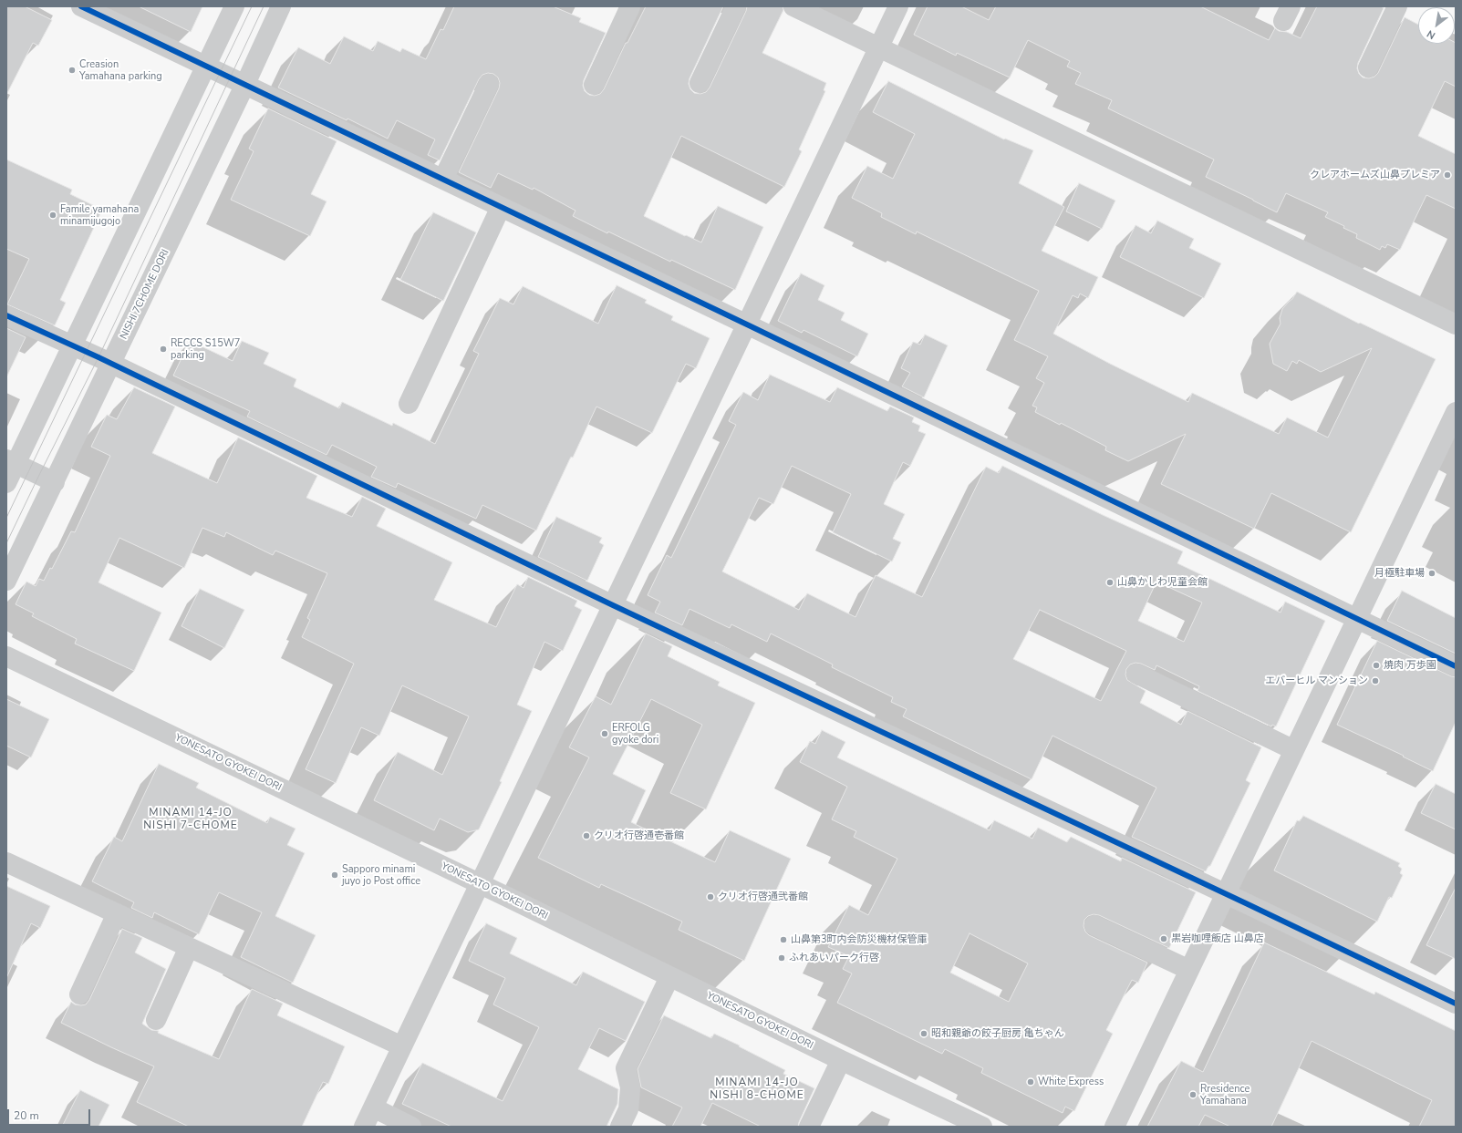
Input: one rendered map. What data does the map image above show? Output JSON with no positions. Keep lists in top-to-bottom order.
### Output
{
  "streets": {
    "street": ["NISHI 7CHOME DORI", "YONESATO GYOKEI DORI"]
  },
  "districts": ["MINAMI 14-JO NISHI 7-CHOME", "MINAMI 14-JO NISHI 8-CHOME"],
  "places": [
    "Creasion Yamahana parking",
    "クレアホームズ山鼻プレミア",
    "Famile yamahana minamijugojo",
    "RECCS S15W7 parking",
    "月極駐車場",
    "山鼻かしわ児童会館",
    "焼肉 万歩園",
    "エバーヒル マンション",
    "ERFOLG gyoke dori",
    "クリオ行啓通壱番館",
    "Sapporo minami juyo jo Post office",
    "クリオ行啓通弐番館",
    "黒岩咖哩飯店 山鼻店",
    "山鼻第3町内会防災機材保管庫",
    "ふれあいパーク行啓",
    "昭和親爺の餃子厨房 亀ちゃん",
    "White Express",
    "Rresidence Yamahana"
  ],
  "scale_bar": "20 m",
  "north": "bottom left"
}
